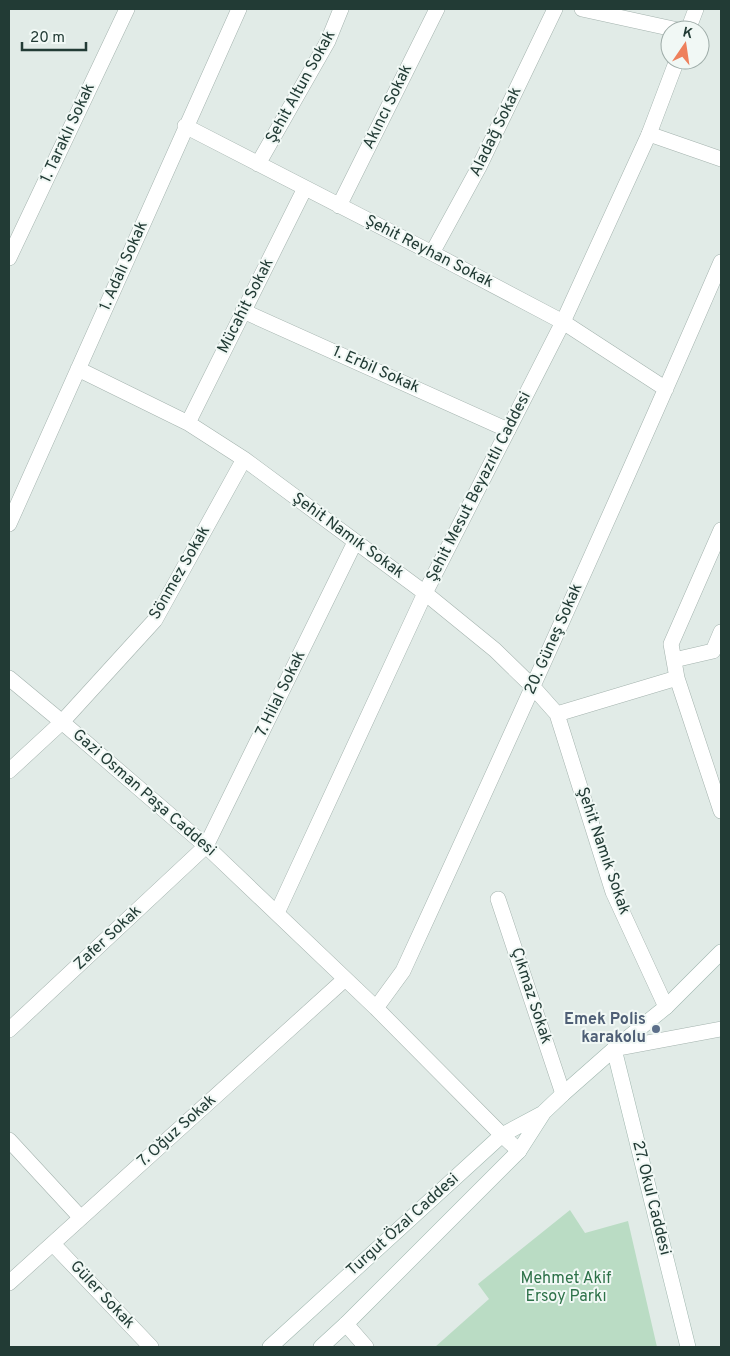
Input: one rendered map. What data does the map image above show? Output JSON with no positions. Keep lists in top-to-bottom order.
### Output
{
  "streets": {
    "street": [
      "Şehit Altun Sokak",
      "Akıncı Sokak",
      "Aladağ Sokak",
      "1. Taraklı Sokak",
      "Şehit Reyhan Sokak",
      "1. Adalı Sokak",
      "Mücahit Sokak",
      "1. Erbil Sokak",
      "Şehit Mesut Beyazıtlı Caddesi",
      "Şehit Namık Sokak",
      "Sönmez Sokak",
      "20. Güneş Sokak",
      "7. Hilal Sokak",
      "Gazi Osman Paşa Caddesi",
      "Zafer Sokak",
      "Çıkmaz Sokak",
      "7. Oğuz Sokak",
      "27. Okul Caddesi",
      "Turgut Özal Caddesi",
      "Güler Sokak"
    ]
  },
  "crossings": [
    ["Şehit Altun Sokak", "Şehit Reyhan Sokak"],
    ["Akıncı Sokak", "Şehit Reyhan Sokak"],
    ["Aladağ Sokak", "Şehit Reyhan Sokak"],
    ["Şehit Reyhan Sokak", "1. Adalı Sokak"],
    ["Şehit Reyhan Sokak", "Mücahit Sokak"],
    ["Şehit Reyhan Sokak", "Şehit Mesut Beyazıtlı Caddesi"],
    ["Şehit Reyhan Sokak", "20. Güneş Sokak"],
    ["1. Adalı Sokak", "Şehit Namık Sokak"],
    ["Mücahit Sokak", "1. Erbil Sokak"],
    ["Mücahit Sokak", "Şehit Namık Sokak"],
    ["1. Erbil Sokak", "Şehit Mesut Beyazıtlı Caddesi"],
    ["Şehit Mesut Beyazıtlı Caddesi", "Şehit Namık Sokak"],
    ["Şehit Mesut Beyazıtlı Caddesi", "Gazi Osman Paşa Caddesi"],
    ["Şehit Namık Sokak", "Sönmez Sokak"],
    ["Şehit Namık Sokak", "20. Güneş Sokak"],
    ["Şehit Namık Sokak", "7. Hilal Sokak"],
    ["Şehit Namık Sokak", "Turgut Özal Caddesi"],
    ["Sönmez Sokak", "Gazi Osman Paşa Caddesi"],
    ["20. Güneş Sokak", "Gazi Osman Paşa Caddesi"],
    ["7. Hilal Sokak", "Gazi Osman Paşa Caddesi"],
    ["7. Hilal Sokak", "Zafer Sokak"],
    ["Gazi Osman Paşa Caddesi", "Zafer Sokak"],
    ["Gazi Osman Paşa Caddesi", "7. Oğuz Sokak"],
    ["Gazi Osman Paşa Caddesi", "Turgut Özal Caddesi"],
    ["Çıkmaz Sokak", "Turgut Özal Caddesi"],
    ["7. Oğuz Sokak", "Güler Sokak"],
    ["27. Okul Caddesi", "Turgut Özal Caddesi"]
  ],
  "parks": ["Mehmet Akif Ersoy Parkı"],
  "places": ["Emek Polis karakolu"],
  "scale_bar": "20 m",
  "north": "top"
}
